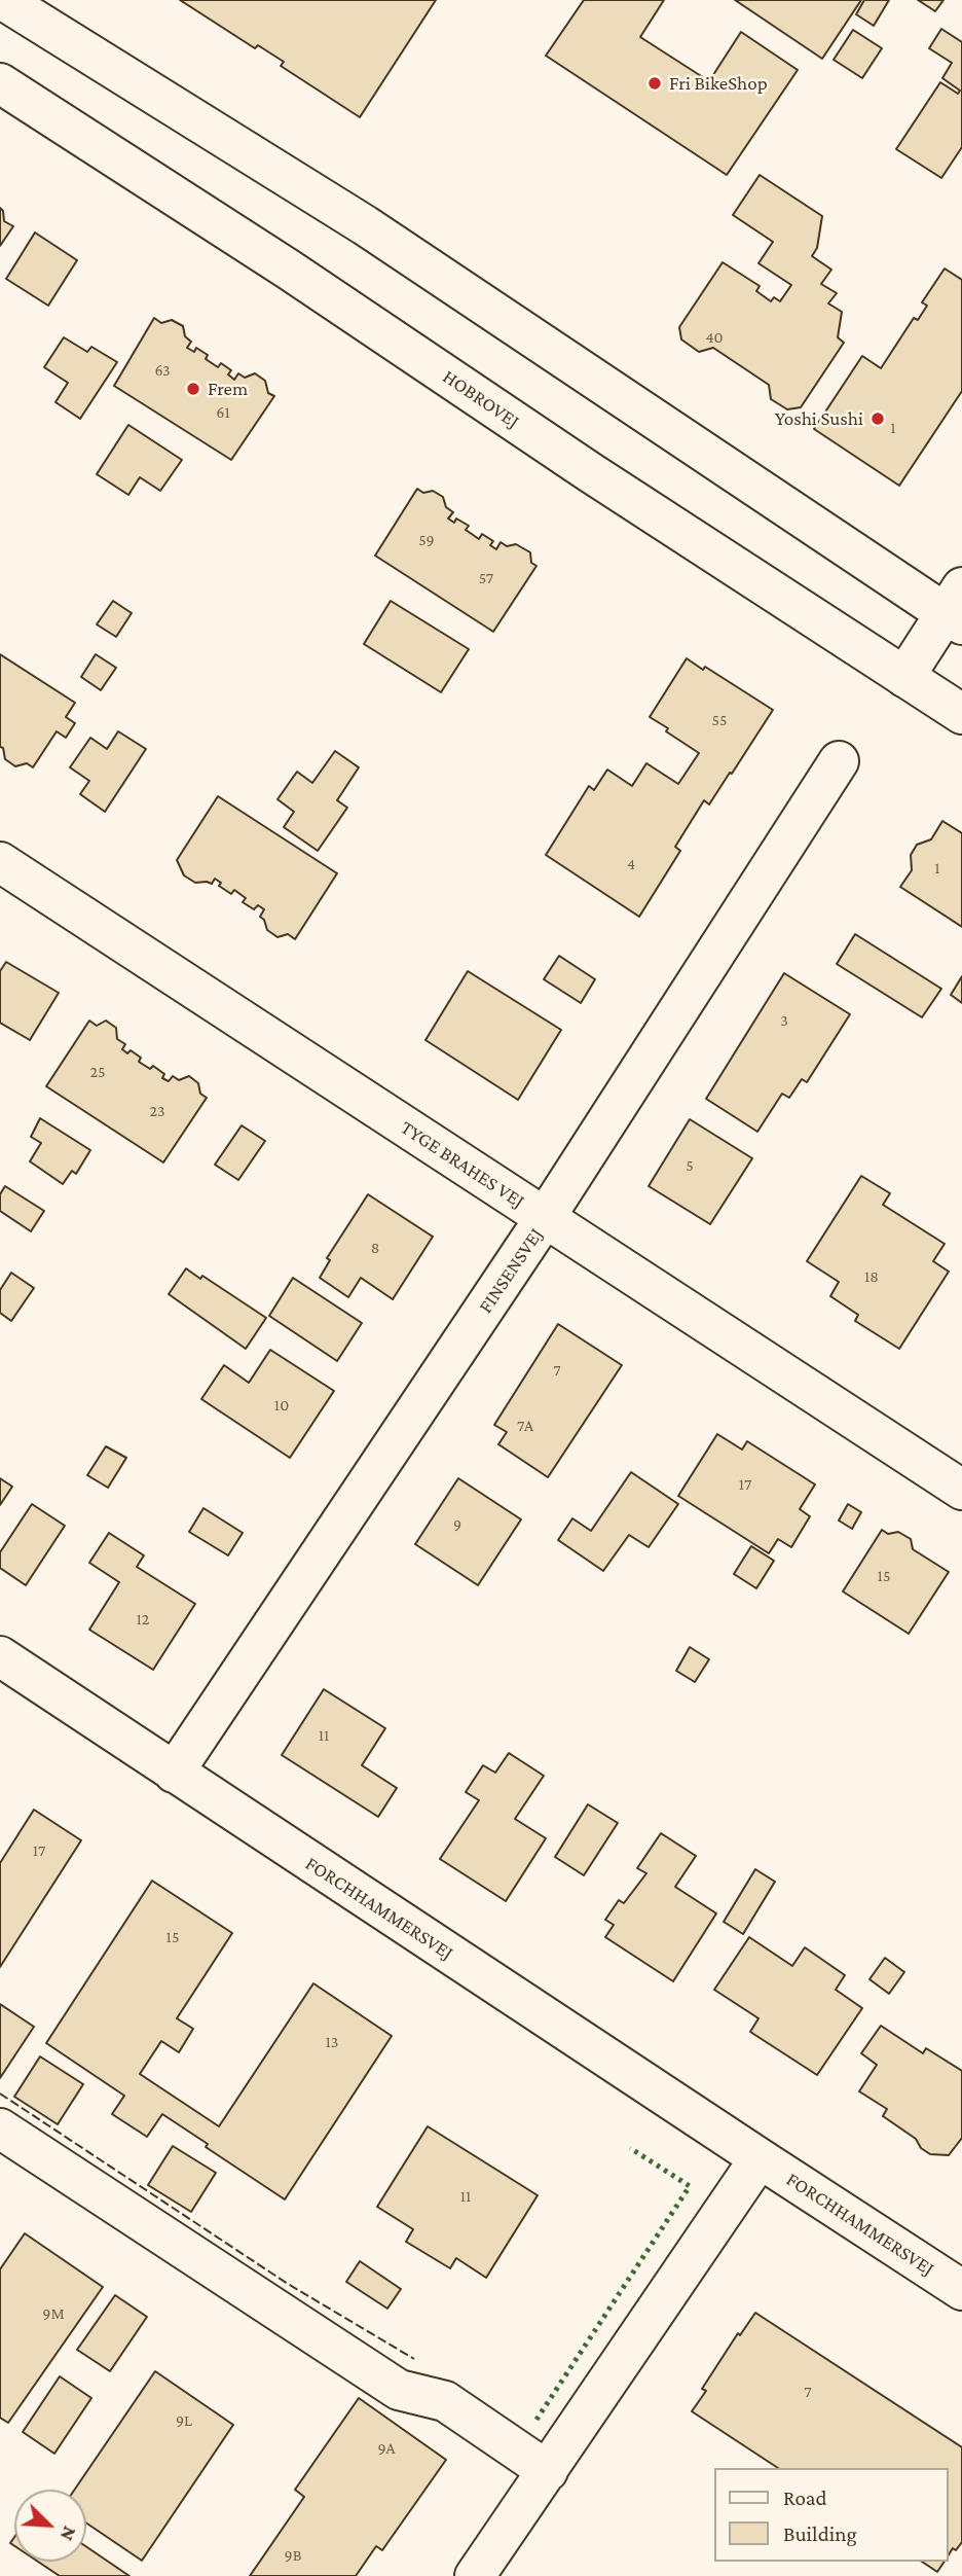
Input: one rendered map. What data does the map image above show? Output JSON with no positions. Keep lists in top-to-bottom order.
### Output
{
  "streets": {
    "street": [
      "HOBROVEJ",
      "TYGE BRAHES VEJ",
      "FINSENSVEJ",
      "FORCHHAMMERSVEJ"
    ]
  },
  "crossings": [
    ["TYGE BRAHES VEJ", "FINSENSVEJ"],
    ["FINSENSVEJ", "FORCHHAMMERSVEJ"]
  ],
  "places": ["Fri BikeShop", "Frem", "Yoshi Sushi"],
  "house_numbers": [
    "40",
    "63",
    "61",
    "1",
    "59",
    "57",
    "55",
    "4",
    "1",
    "3",
    "25",
    "23",
    "5",
    "8",
    "18",
    "7",
    "10",
    "7A",
    "17",
    "9",
    "15",
    "12",
    "11",
    "17",
    "15",
    "13",
    "11",
    "9M",
    "7",
    "9L",
    "9A",
    "9B"
  ],
  "legend": ["Road", "Building"],
  "north": "bottom right"
}
